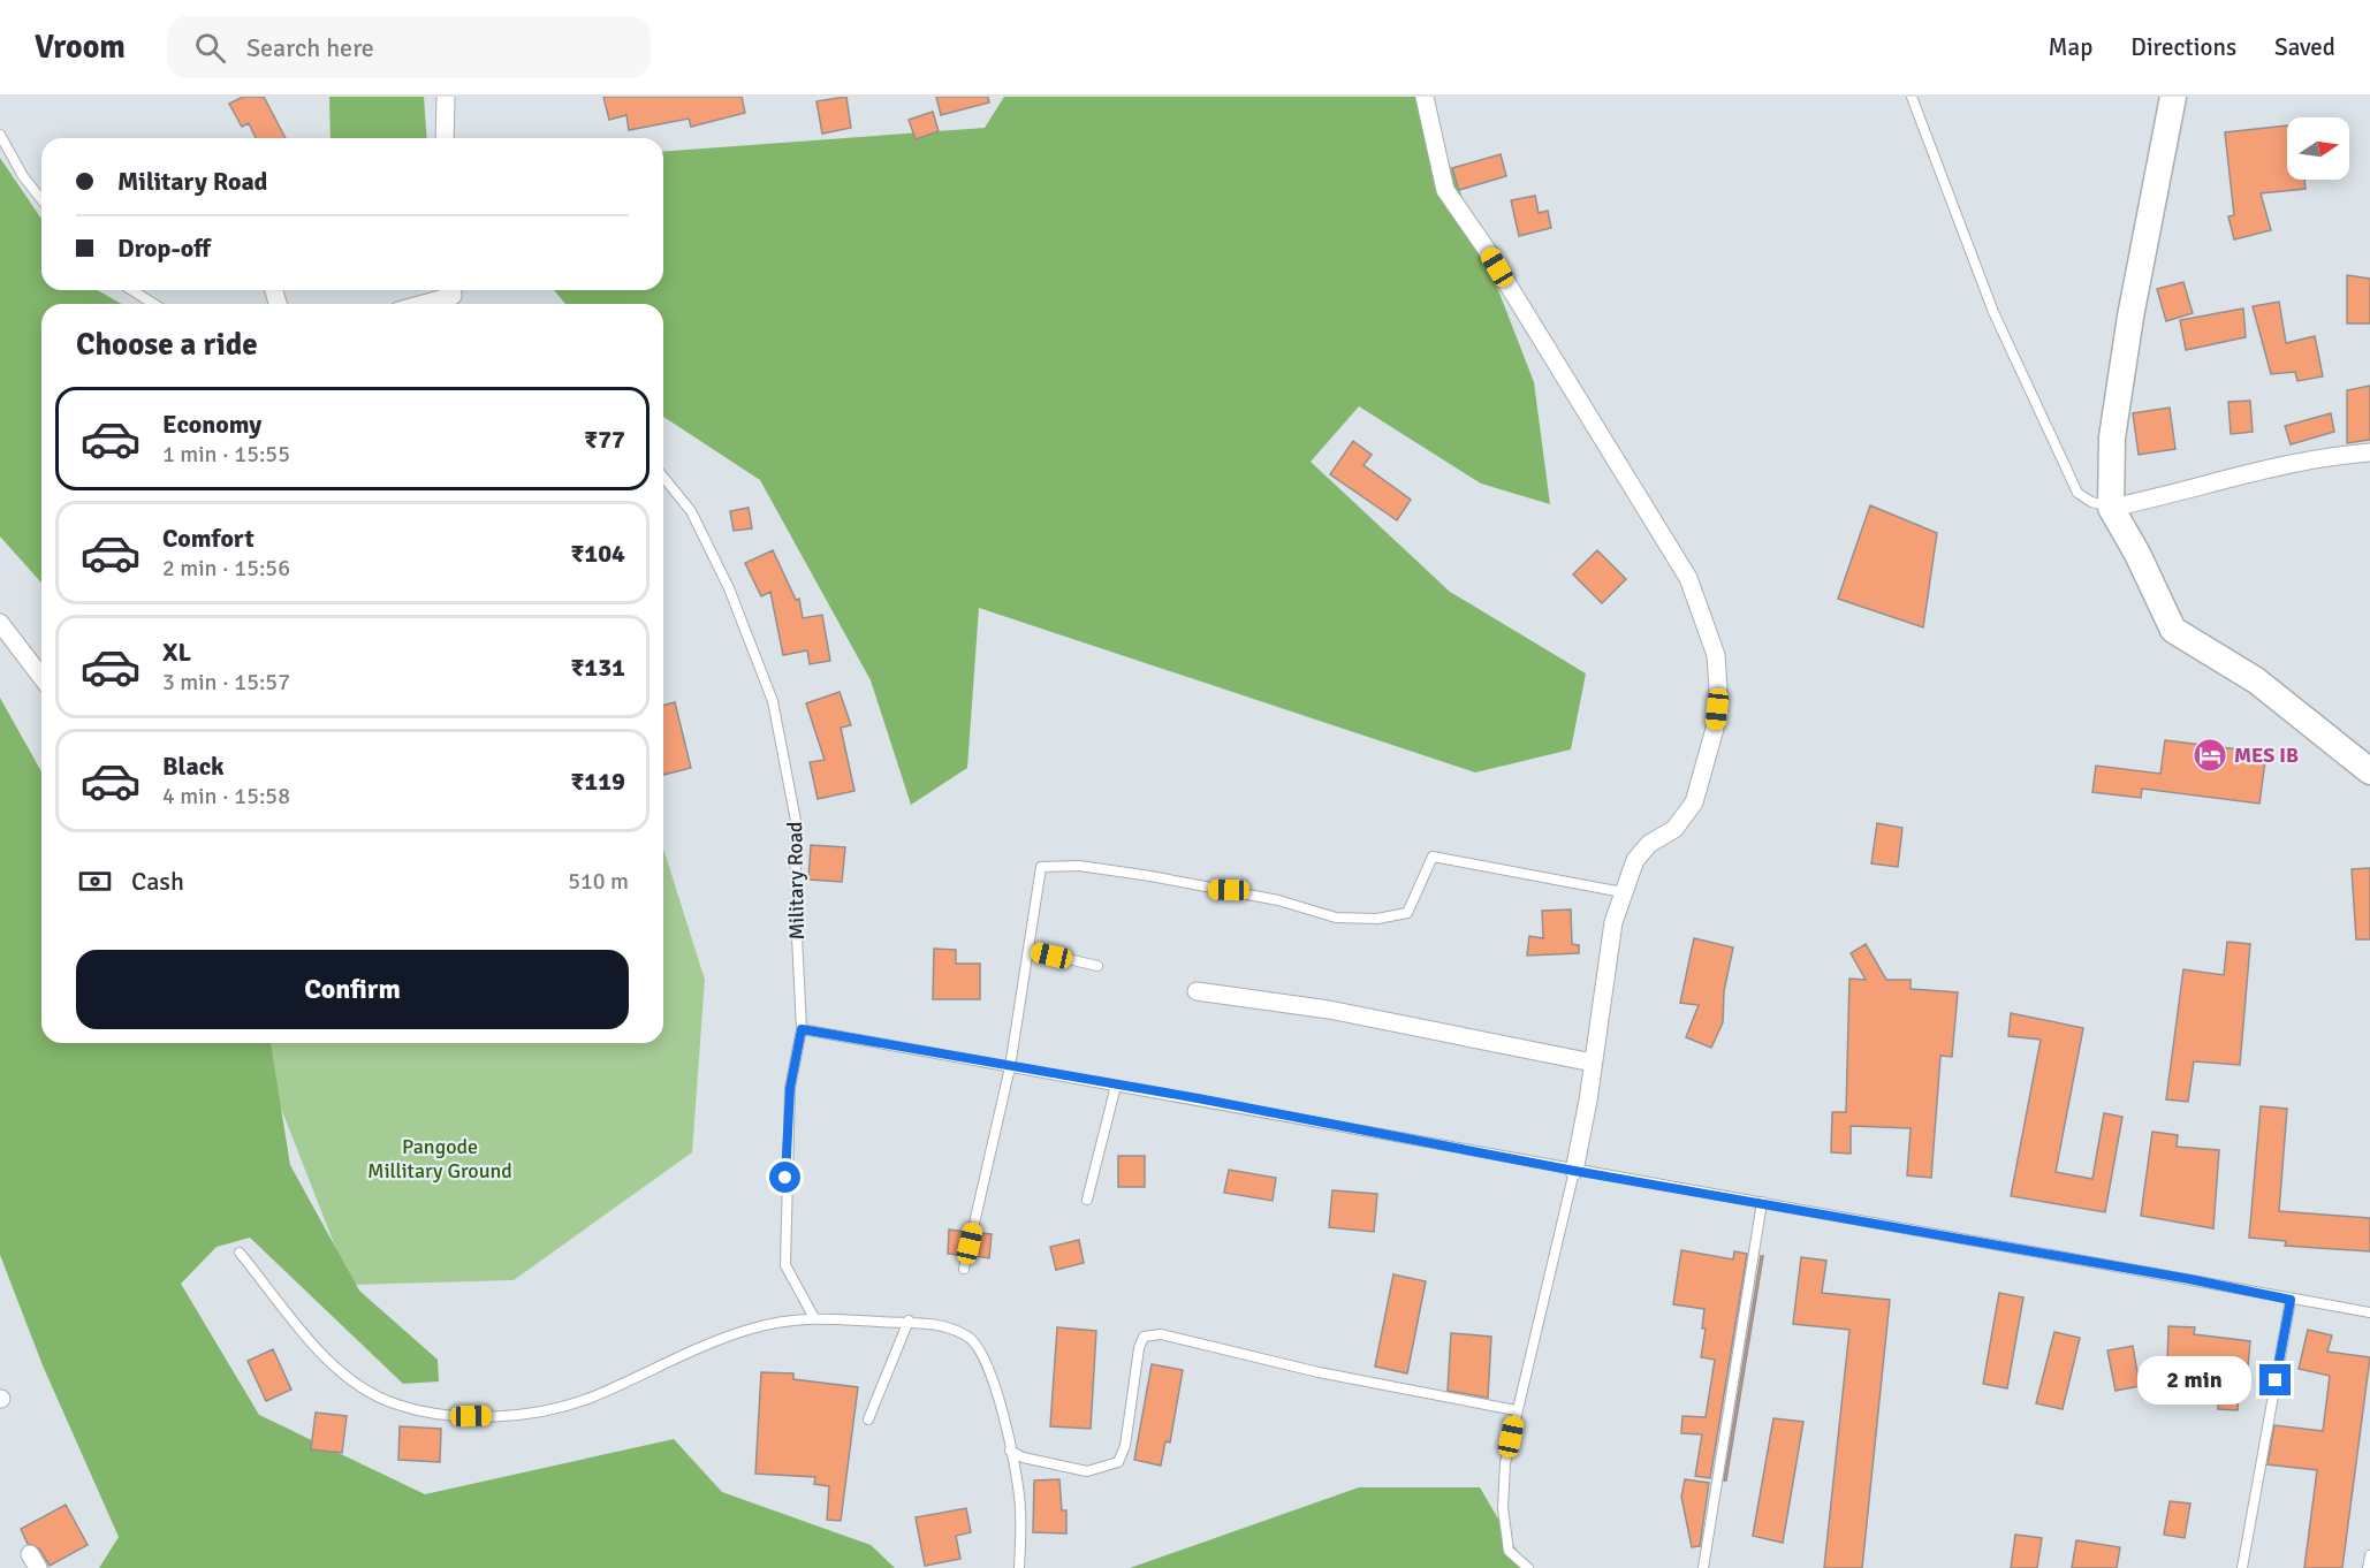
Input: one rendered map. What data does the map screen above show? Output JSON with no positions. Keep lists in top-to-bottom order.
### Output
{
  "streets": {
    "lane": ["Military Road"]
  },
  "parks": ["Pangode Millitary Ground"],
  "places": {
    "hotel": ["MES IB"]
  },
  "north": "right",
  "page": {
    "header": "Vroom",
    "search": "Search here",
    "nav": ["Map", "Directions", "Saved"],
    "banner": ["Military Road", "Drop-off"],
    "heading": "Choose a ride",
    "list": [
      {
        "name": "Economy",
        "note": "1 min · 15:55",
        "value": "₹77"
      },
      {
        "name": "Comfort",
        "note": "2 min · 15:56",
        "value": "₹104"
      },
      {
        "name": "XL",
        "note": "3 min · 15:57",
        "value": "₹131"
      },
      {
        "name": "Black",
        "note": "4 min · 15:58",
        "value": "₹119"
      }
    ],
    "pay": ["Cash", "510 m"],
    "buttons": "Confirm",
    "bubble": "2 min"
  }
}
